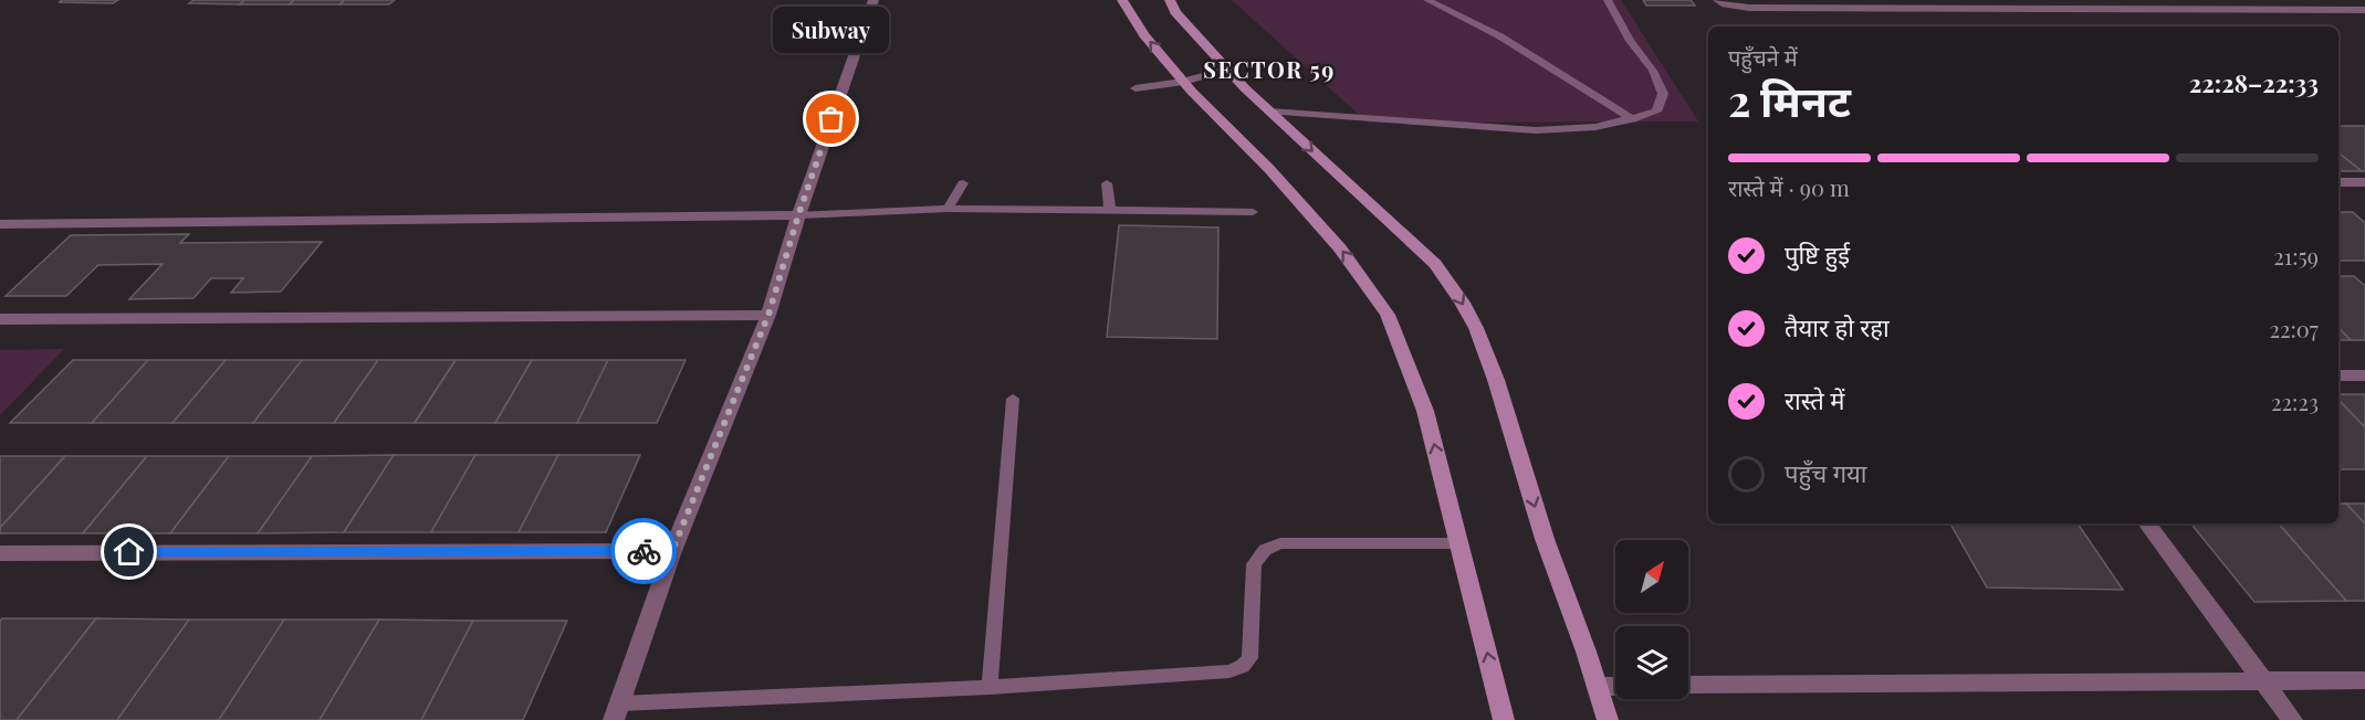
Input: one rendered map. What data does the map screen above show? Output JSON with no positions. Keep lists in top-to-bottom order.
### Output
{
  "districts": ["SECTOR 59"],
  "places": ["Subway"],
  "north": "top right",
  "page": {
    "bubble": "Subway",
    "heading": ["2 मिनट", "पहुँचने में", "22:28–22:33"],
    "bar": "रास्ते में · 90 m",
    "list": [
      ["पुष्टि हुई", "21:59"],
      ["तैयार हो रहा", "22:07"],
      ["रास्ते में", "22:23"],
      "पहुँच गया"
    ]
  }
}
